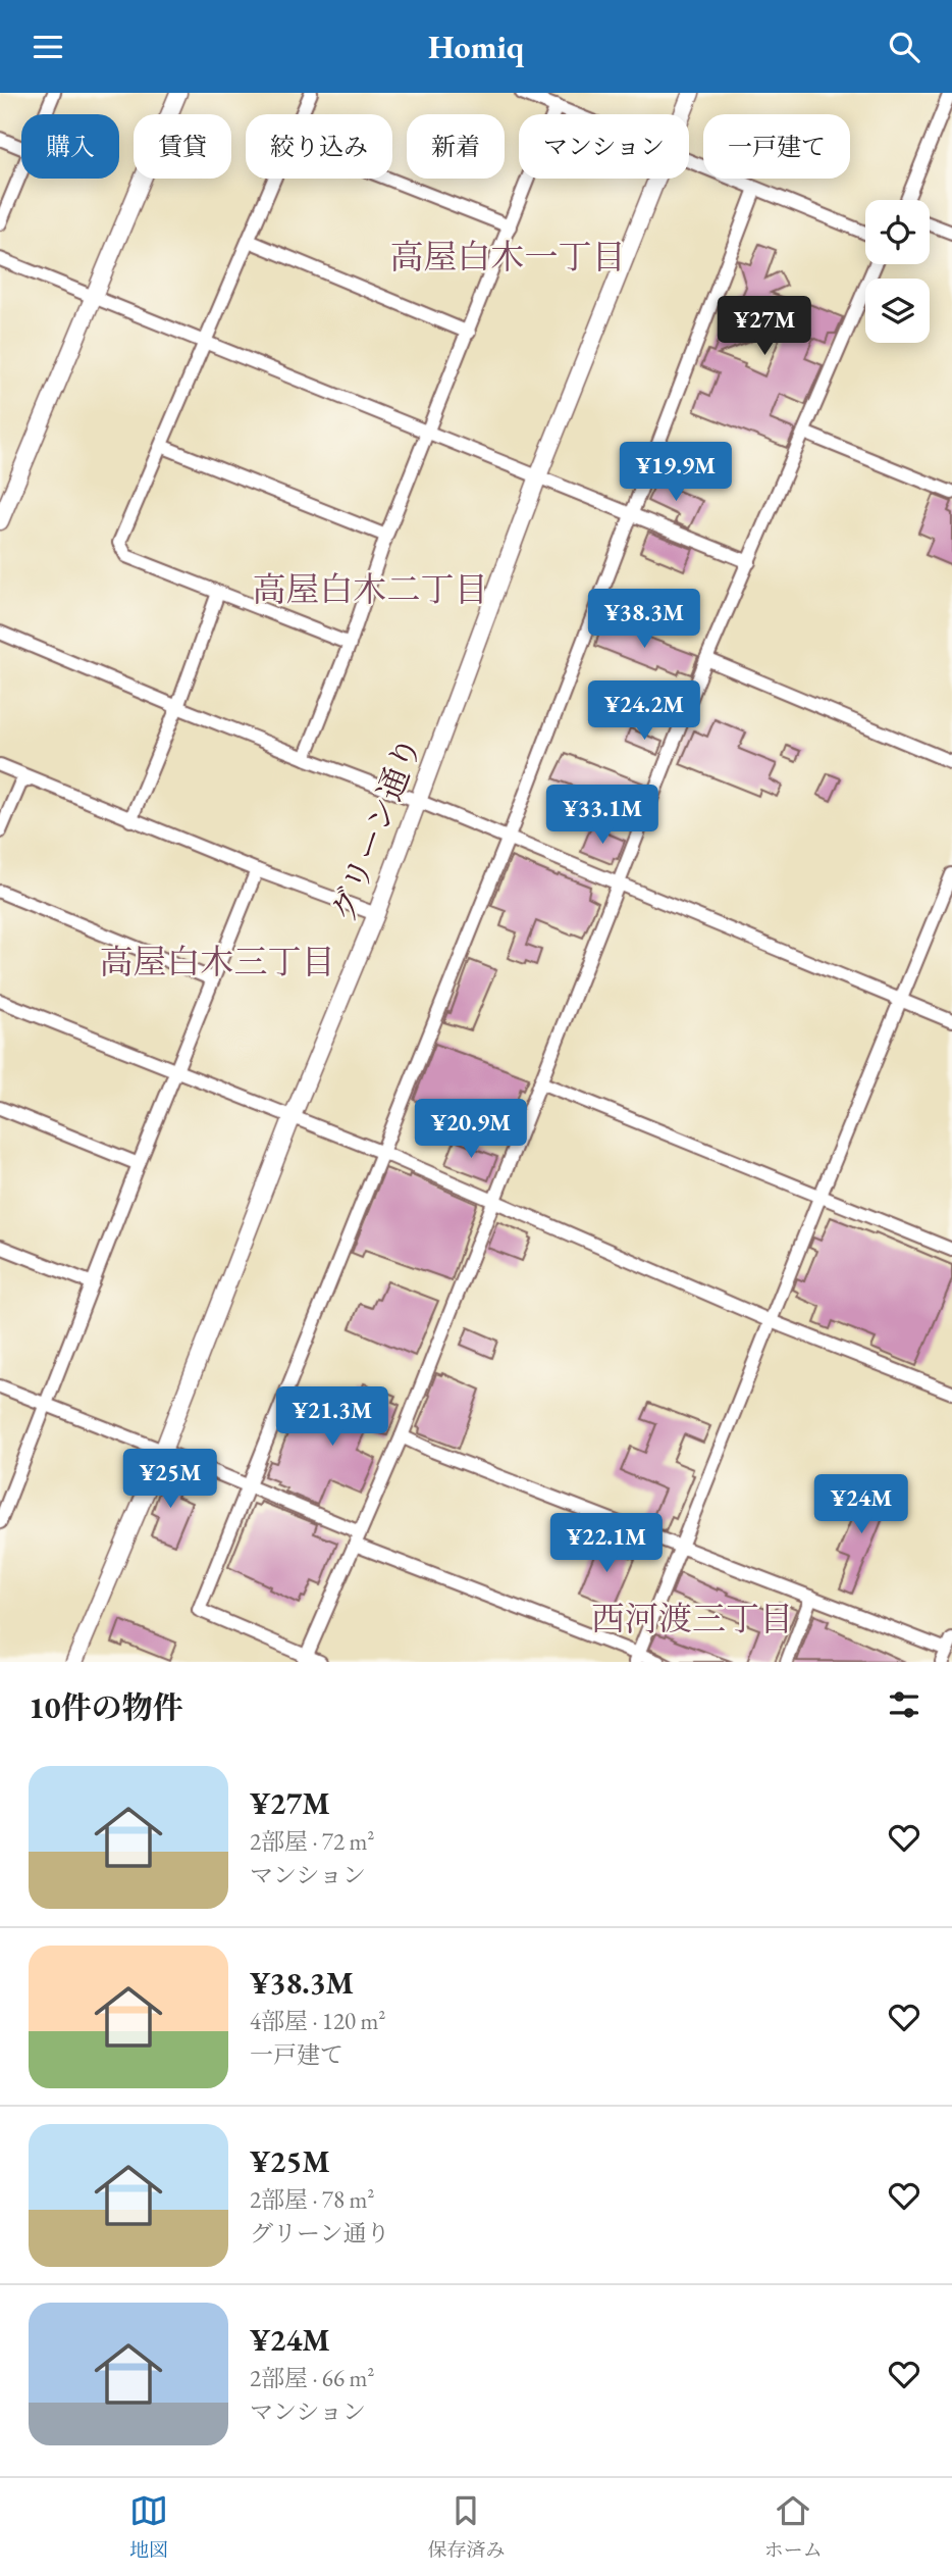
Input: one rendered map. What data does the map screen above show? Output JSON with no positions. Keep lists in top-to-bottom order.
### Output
{
  "streets": {
    "street": ["グリーン通り"]
  },
  "districts": [
    "高屋白木一丁目",
    "高屋白木二丁目",
    "高屋白木三丁目",
    "西河渡三丁目"
  ],
  "page": {
    "header": "Homiq",
    "chip": [
      "購入",
      "賃貸",
      "絞り込み",
      "新着",
      "マンション",
      "一戸建て"
    ],
    "price": [
      "¥27M",
      "¥19.9M",
      "¥38.3M",
      "¥24.2M",
      "¥33.1M",
      "¥20.9M",
      "¥21.3M",
      "¥25M",
      "¥24M",
      "¥22.1M"
    ],
    "heading": "10件の物件",
    "list": [
      {
        "name": "¥27M",
        "note": "2部屋 · 72 m² · マンション"
      },
      {
        "name": "¥38.3M",
        "note": "4部屋 · 120 m² · 一戸建て"
      },
      {
        "name": "¥25M",
        "note": "2部屋 · 78 m² · グリーン通り"
      },
      {
        "name": "¥24M",
        "note": "2部屋 · 66 m² · マンション"
      }
    ],
    "tabs": ["地図", "保存済み", "ホーム"]
  }
}
